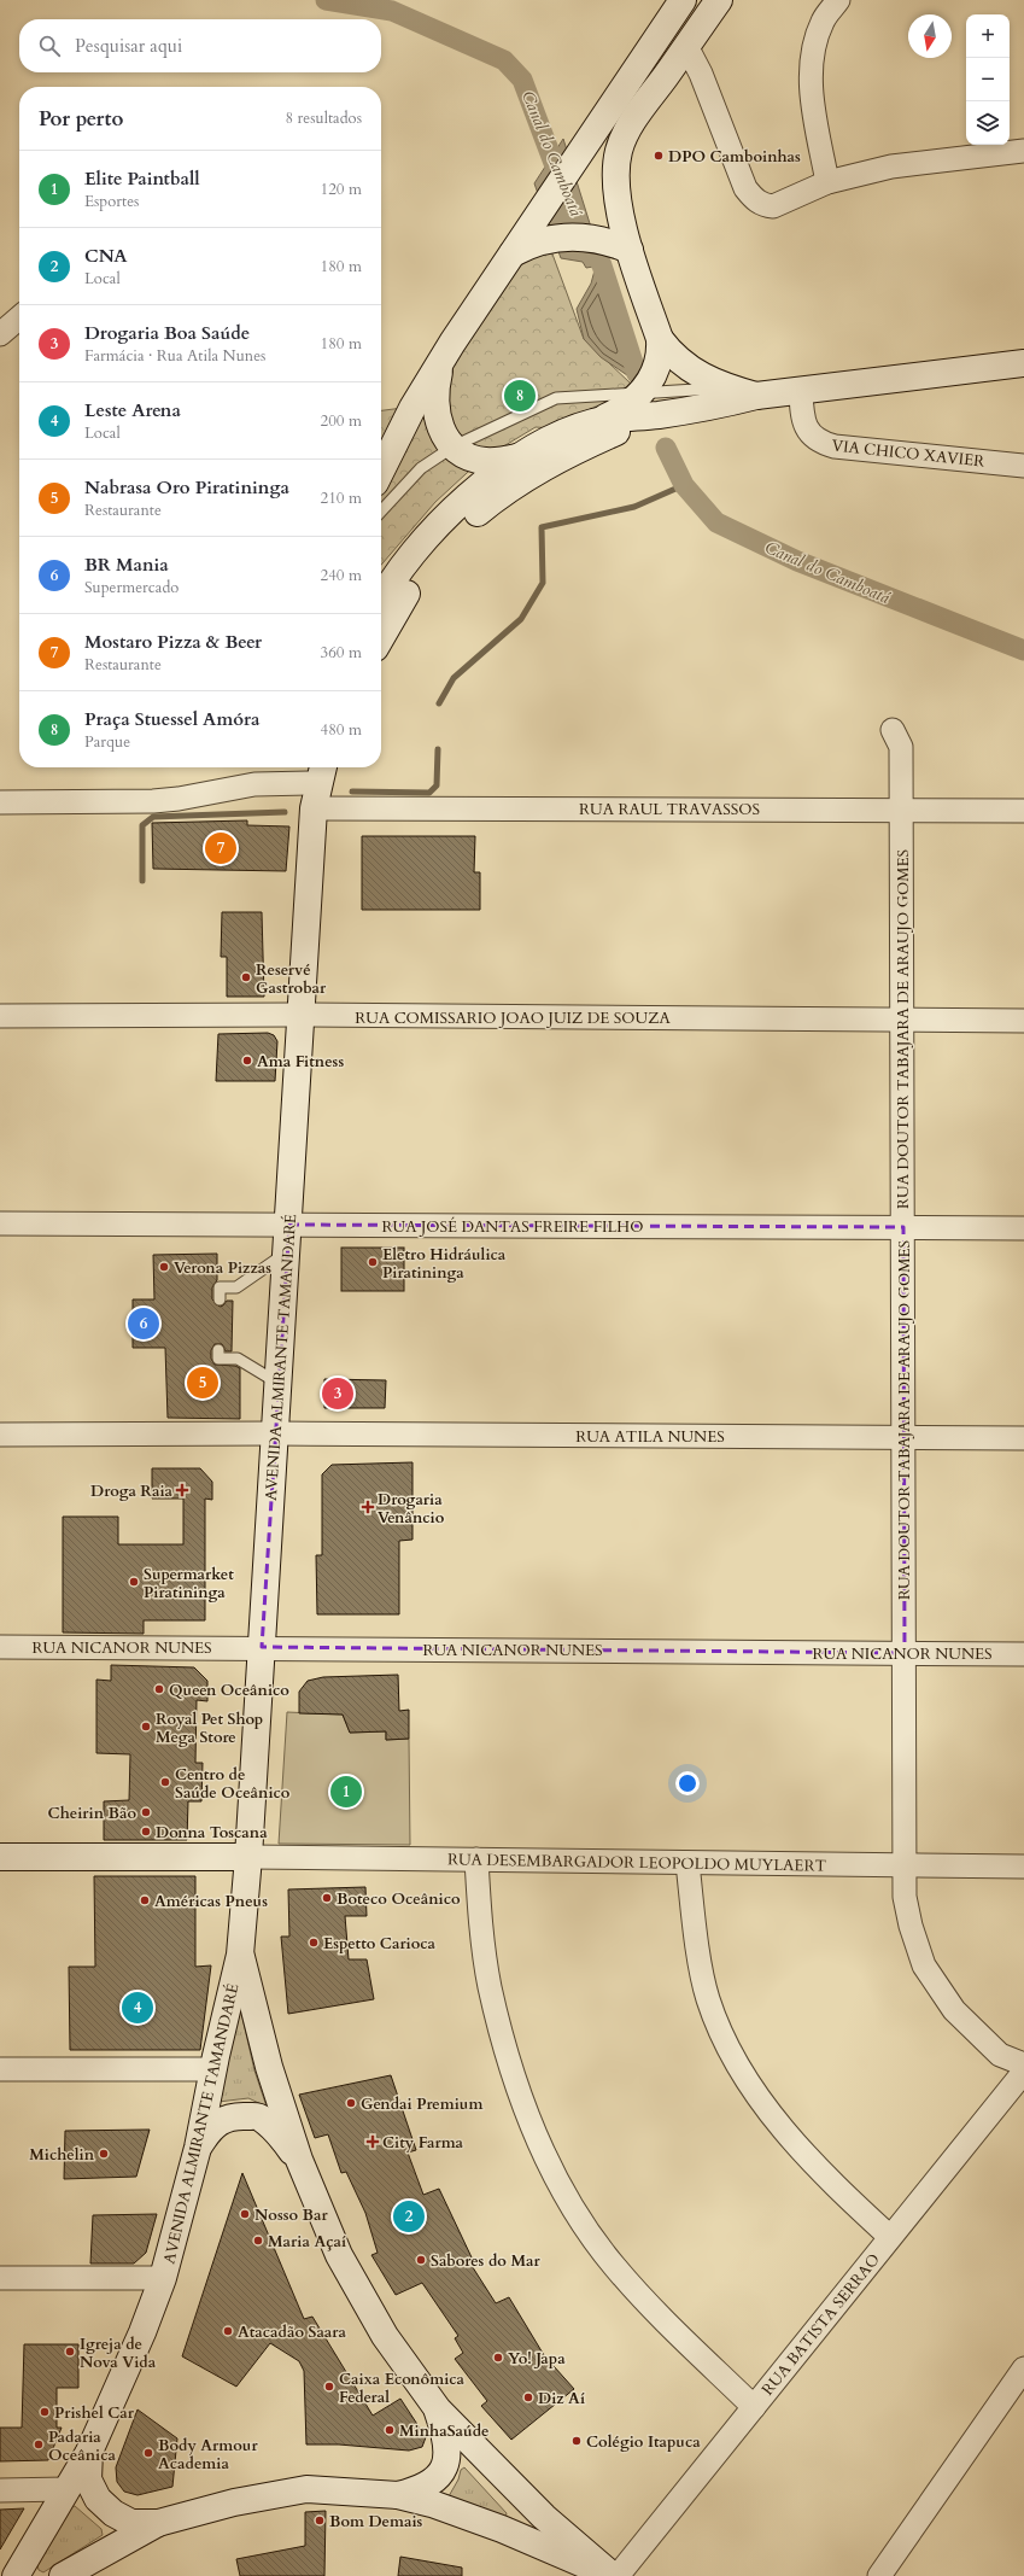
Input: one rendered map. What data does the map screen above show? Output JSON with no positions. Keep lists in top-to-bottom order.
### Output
{
  "streets": {
    "street": [
      "VIA CHICO XAVIER",
      "RUA RAUL TRAVASSOS",
      "RUA COMISSARIO JOAO JUIZ DE SOUZA",
      "RUA DOUTOR TABAJARA DE ARAUJO GOMES",
      "RUA JOSÉ DANTAS FREIRE FILHO",
      "AVENIDA ALMIRANTE TAMANDARÉ",
      "RUA ATILA NUNES",
      "RUA NICANOR NUNES",
      "RUA DESEMBARGADOR LEOPOLDO MUYLAERT",
      "RUA BATISTA SERRAO"
    ]
  },
  "crossings": [
    ["RUA RAUL TRAVASSOS", "RUA DOUTOR TABAJARA DE ARAUJO GOMES"],
    ["RUA RAUL TRAVASSOS", "AVENIDA ALMIRANTE TAMANDARÉ"],
    ["RUA COMISSARIO JOAO JUIZ DE SOUZA", "RUA DOUTOR TABAJARA DE ARAUJO GOMES"],
    ["RUA COMISSARIO JOAO JUIZ DE SOUZA", "AVENIDA ALMIRANTE TAMANDARÉ"],
    ["RUA DOUTOR TABAJARA DE ARAUJO GOMES", "RUA JOSÉ DANTAS FREIRE FILHO"],
    ["RUA DOUTOR TABAJARA DE ARAUJO GOMES", "RUA ATILA NUNES"],
    ["RUA DOUTOR TABAJARA DE ARAUJO GOMES", "RUA NICANOR NUNES"],
    ["RUA DOUTOR TABAJARA DE ARAUJO GOMES", "RUA DESEMBARGADOR LEOPOLDO MUYLAERT"],
    ["RUA JOSÉ DANTAS FREIRE FILHO", "AVENIDA ALMIRANTE TAMANDARÉ"],
    ["AVENIDA ALMIRANTE TAMANDARÉ", "RUA ATILA NUNES"],
    ["AVENIDA ALMIRANTE TAMANDARÉ", "RUA NICANOR NUNES"],
    ["AVENIDA ALMIRANTE TAMANDARÉ", "RUA DESEMBARGADOR LEOPOLDO MUYLAERT"]
  ],
  "water": ["Canal do Camboatá"],
  "places": {
    "other": [
      "DPO Camboinhas",
      "Reservé Gastrobar",
      "Ama Fitness",
      "Eletro Hidráulica Piratininga",
      "Verona Pizzas",
      "Supermarket Piratininga",
      "Queen Oceânico",
      "Royal Pet Shop Mega Store",
      "Centro de Saúde Oceânico",
      "Cheirin Bão",
      "Donna Toscana",
      "Boteco Oceânico",
      "Américas Pneus",
      "Espetto Carioca",
      "Gendai Premium",
      "Michelin",
      "Nosso Bar",
      "Maria Açaí",
      "Sabores do Mar",
      "Atacadão Saara",
      "Igreja de Nova Vida",
      "Yo! Japa",
      "Caixa Econômica Federal",
      "Diz Aí",
      "Prishel Car",
      "MinhaSaúde",
      "Colégio Itapuca",
      "Padaria Oceânica",
      "Body Armour Academia",
      "Bom Demais"
    ],
    "health": ["Droga Raia", "Drogaria Venâncio", "City Farma"]
  },
  "north": "bottom",
  "page": {
    "map_buttons": ["+", "−"],
    "search": "Pesquisar aqui",
    "heading": ["Por perto", "8 resultados"],
    "list": [
      {
        "mark": "1",
        "name": "Elite Paintball",
        "note": "Esportes",
        "value": "120 m"
      },
      {
        "mark": "2",
        "name": "CNA",
        "note": "Local",
        "value": "180 m"
      },
      {
        "mark": "3",
        "name": "Drogaria Boa Saúde",
        "note": "Farmácia · Rua Atila Nunes",
        "value": "180 m"
      },
      {
        "mark": "4",
        "name": "Leste Arena",
        "note": "Local",
        "value": "200 m"
      },
      {
        "mark": "5",
        "name": "Nabrasa Oro Piratininga",
        "note": "Restaurante",
        "value": "210 m"
      },
      {
        "mark": "6",
        "name": "BR Mania",
        "note": "Supermercado",
        "value": "240 m"
      },
      {
        "mark": "7",
        "name": "Mostaro Pizza & Beer",
        "note": "Restaurante",
        "value": "360 m"
      },
      {
        "mark": "8",
        "name": "Praça Stuessel Amóra",
        "note": "Parque",
        "value": "480 m"
      }
    ],
    "pins": [
      "8",
      "7",
      "6",
      "5",
      "3",
      "1",
      "4",
      "2"
    ]
  }
}
